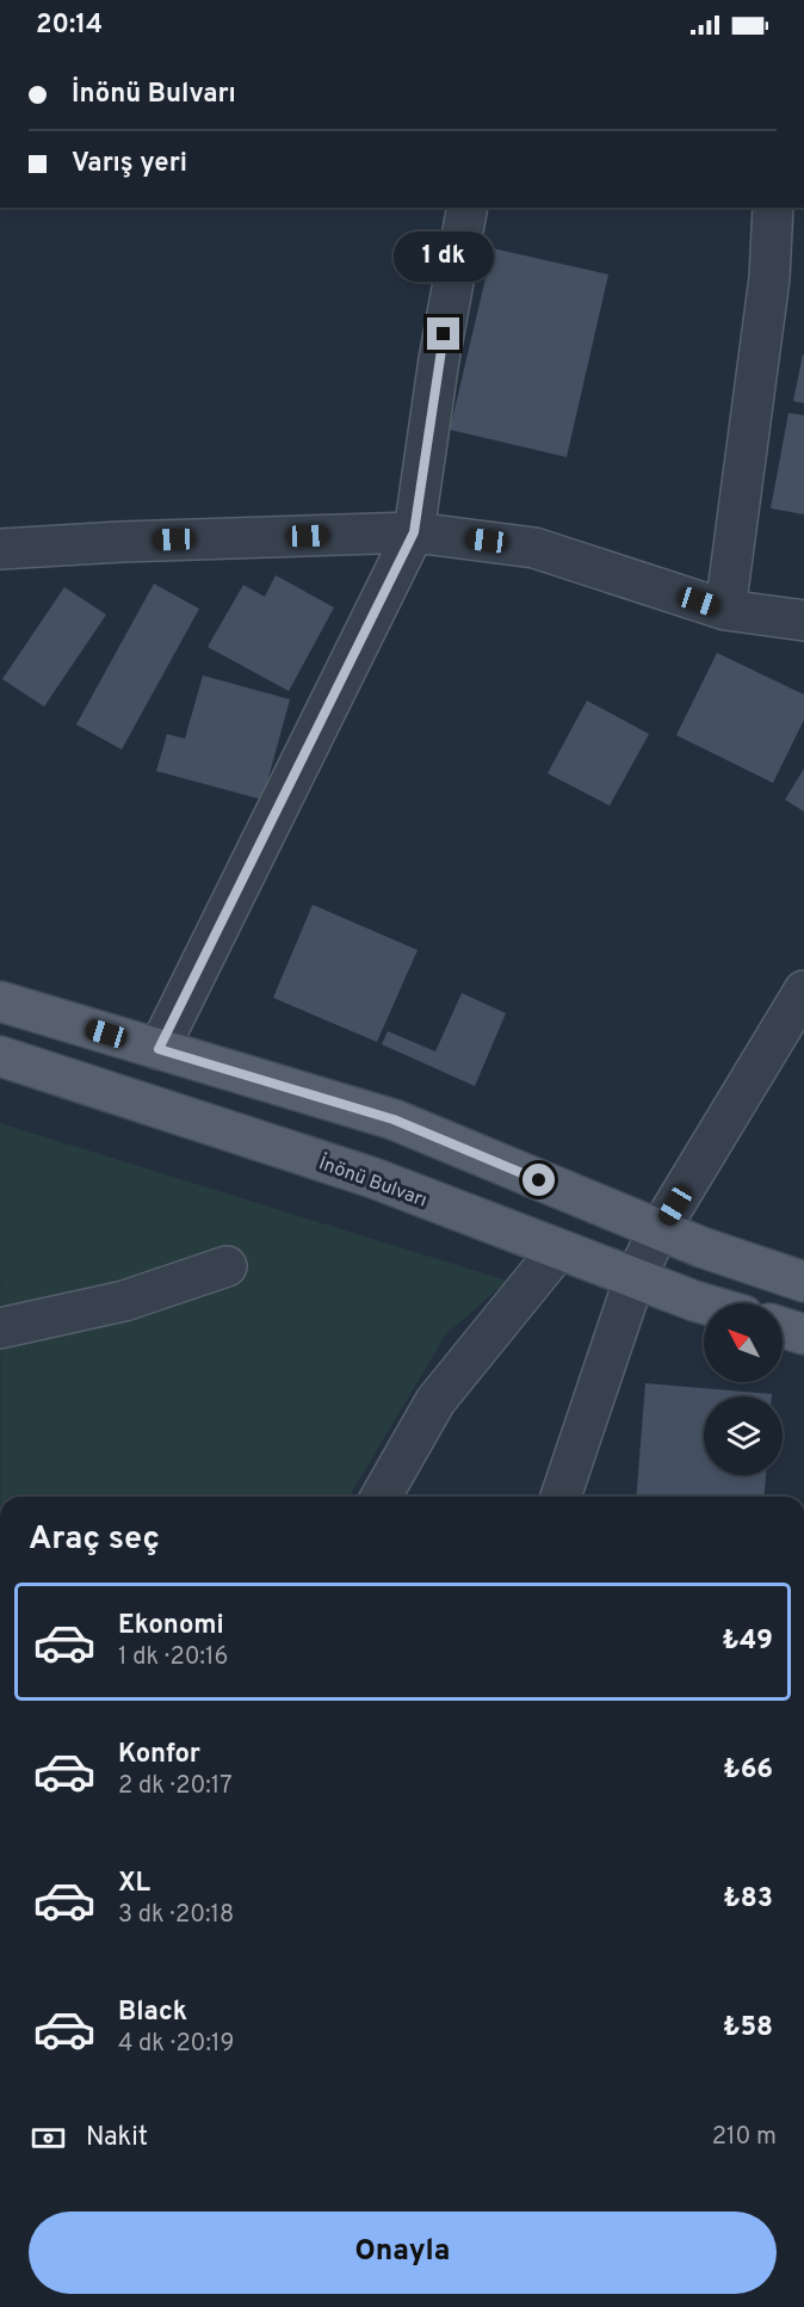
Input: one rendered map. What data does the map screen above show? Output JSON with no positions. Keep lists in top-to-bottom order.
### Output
{
  "streets": {
    "main road": ["İnönü Bulvarı"]
  },
  "north": "top left",
  "page": {
    "status": "20:14",
    "banner": ["İnönü Bulvarı", "Varış yeri"],
    "bubble": "1 dk",
    "heading": "Araç seç",
    "list": [
      {
        "name": "Ekonomi",
        "note": "1 dk · 20:16",
        "value": "₺49"
      },
      {
        "name": "Konfor",
        "note": "2 dk · 20:17",
        "value": "₺66"
      },
      {
        "name": "XL",
        "note": "3 dk · 20:18",
        "value": "₺83"
      },
      {
        "name": "Black",
        "note": "4 dk · 20:19",
        "value": "₺58"
      }
    ],
    "pay": ["Nakit", "210 m"],
    "buttons": "Onayla"
  }
}
